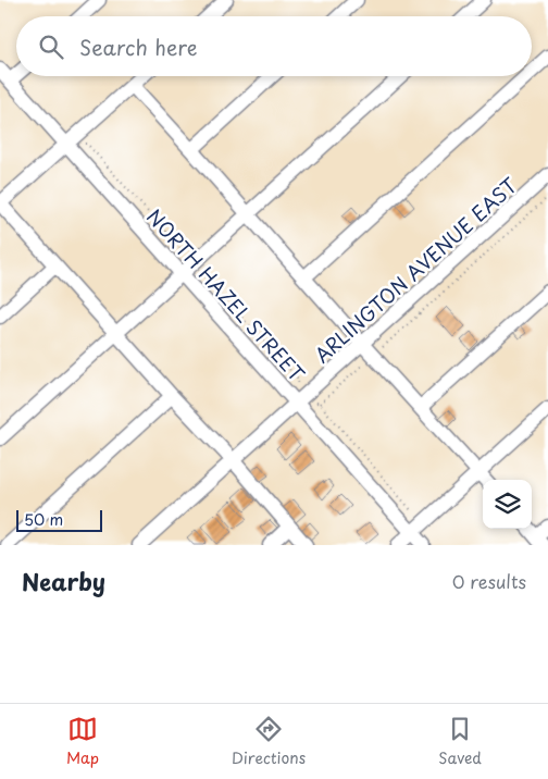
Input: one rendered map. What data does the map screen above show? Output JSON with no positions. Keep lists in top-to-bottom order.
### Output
{
  "streets": {
    "street": ["ARLINGTON AVENUE EAST", "NORTH HAZEL STREET"]
  },
  "crossings": [
    ["ARLINGTON AVENUE EAST", "NORTH HAZEL STREET"]
  ],
  "scale_bar": "50 m",
  "page": {
    "search": "Search here",
    "scale": "50 m",
    "heading": ["Nearby", "0 results"],
    "nav": ["Map", "Directions", "Saved"]
  }
}
